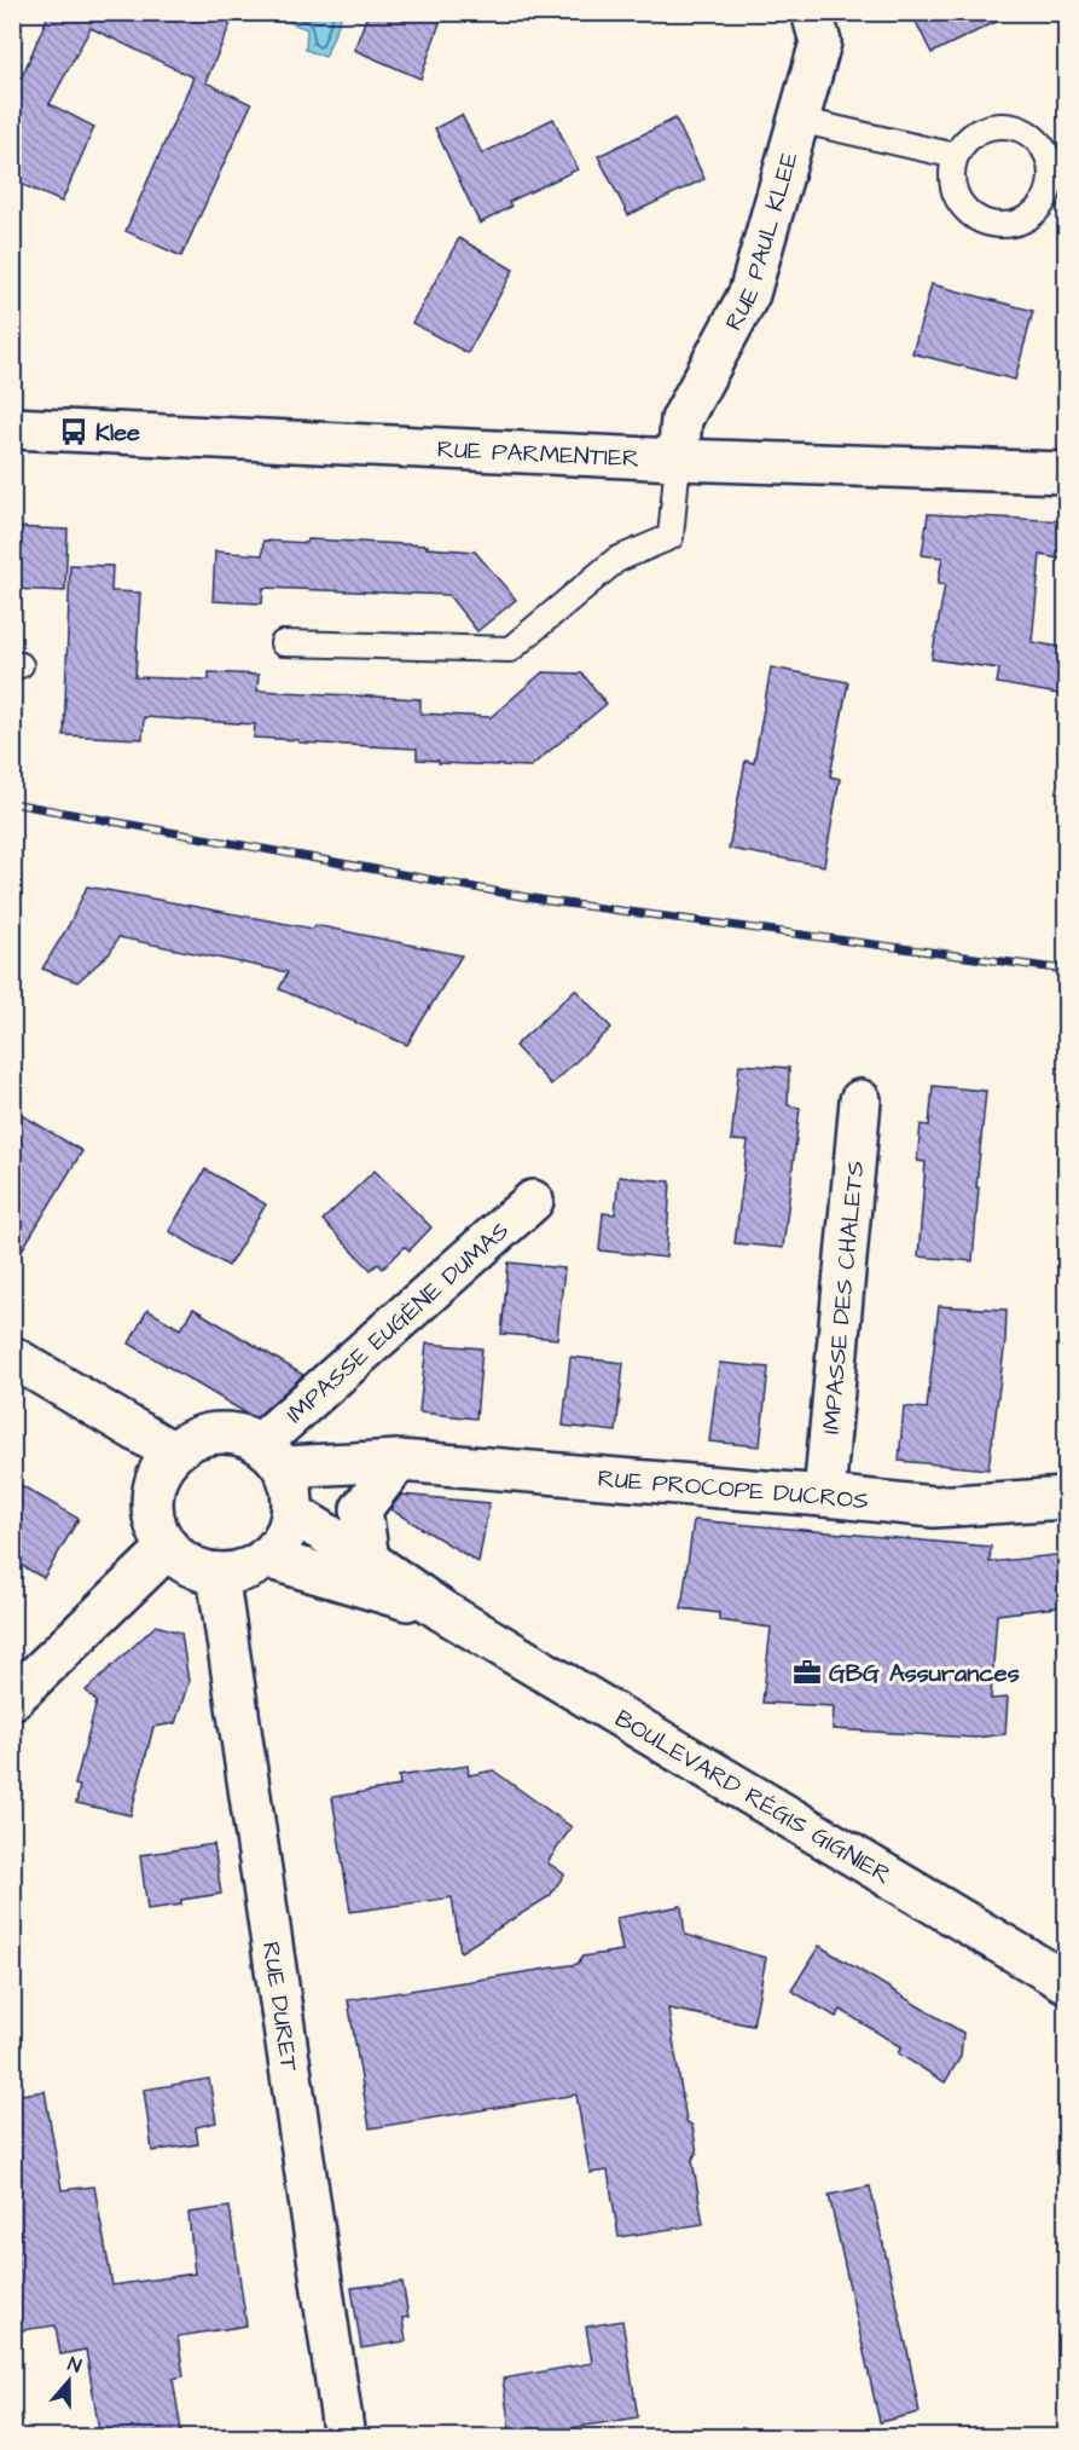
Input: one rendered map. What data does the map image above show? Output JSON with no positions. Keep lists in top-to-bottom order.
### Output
{
  "streets": {
    "street": [
      "RUE PAUL KLEE",
      "RUE PARMENTIER",
      "IMPASSE DES CHALETS",
      "IMPASSE EUGÈNE DUMAS",
      "RUE PROCOPE DUCROS",
      "BOULEVARD RÉGIS GIGNIER",
      "RUE DURET"
    ]
  },
  "crossings": [
    ["RUE PAUL KLEE", "RUE PARMENTIER"],
    ["IMPASSE DES CHALETS", "RUE PROCOPE DUCROS"],
    ["IMPASSE EUGÈNE DUMAS", "RUE PROCOPE DUCROS"],
    ["IMPASSE EUGÈNE DUMAS", "BOULEVARD RÉGIS GIGNIER"],
    ["IMPASSE EUGÈNE DUMAS", "RUE DURET"],
    ["RUE PROCOPE DUCROS", "BOULEVARD RÉGIS GIGNIER"],
    ["RUE PROCOPE DUCROS", "RUE DURET"],
    ["BOULEVARD RÉGIS GIGNIER", "RUE DURET"]
  ],
  "places": {
    "bus stop": ["Klee"],
    "office": ["GBG Assurances"]
  },
  "north": "top"
}
